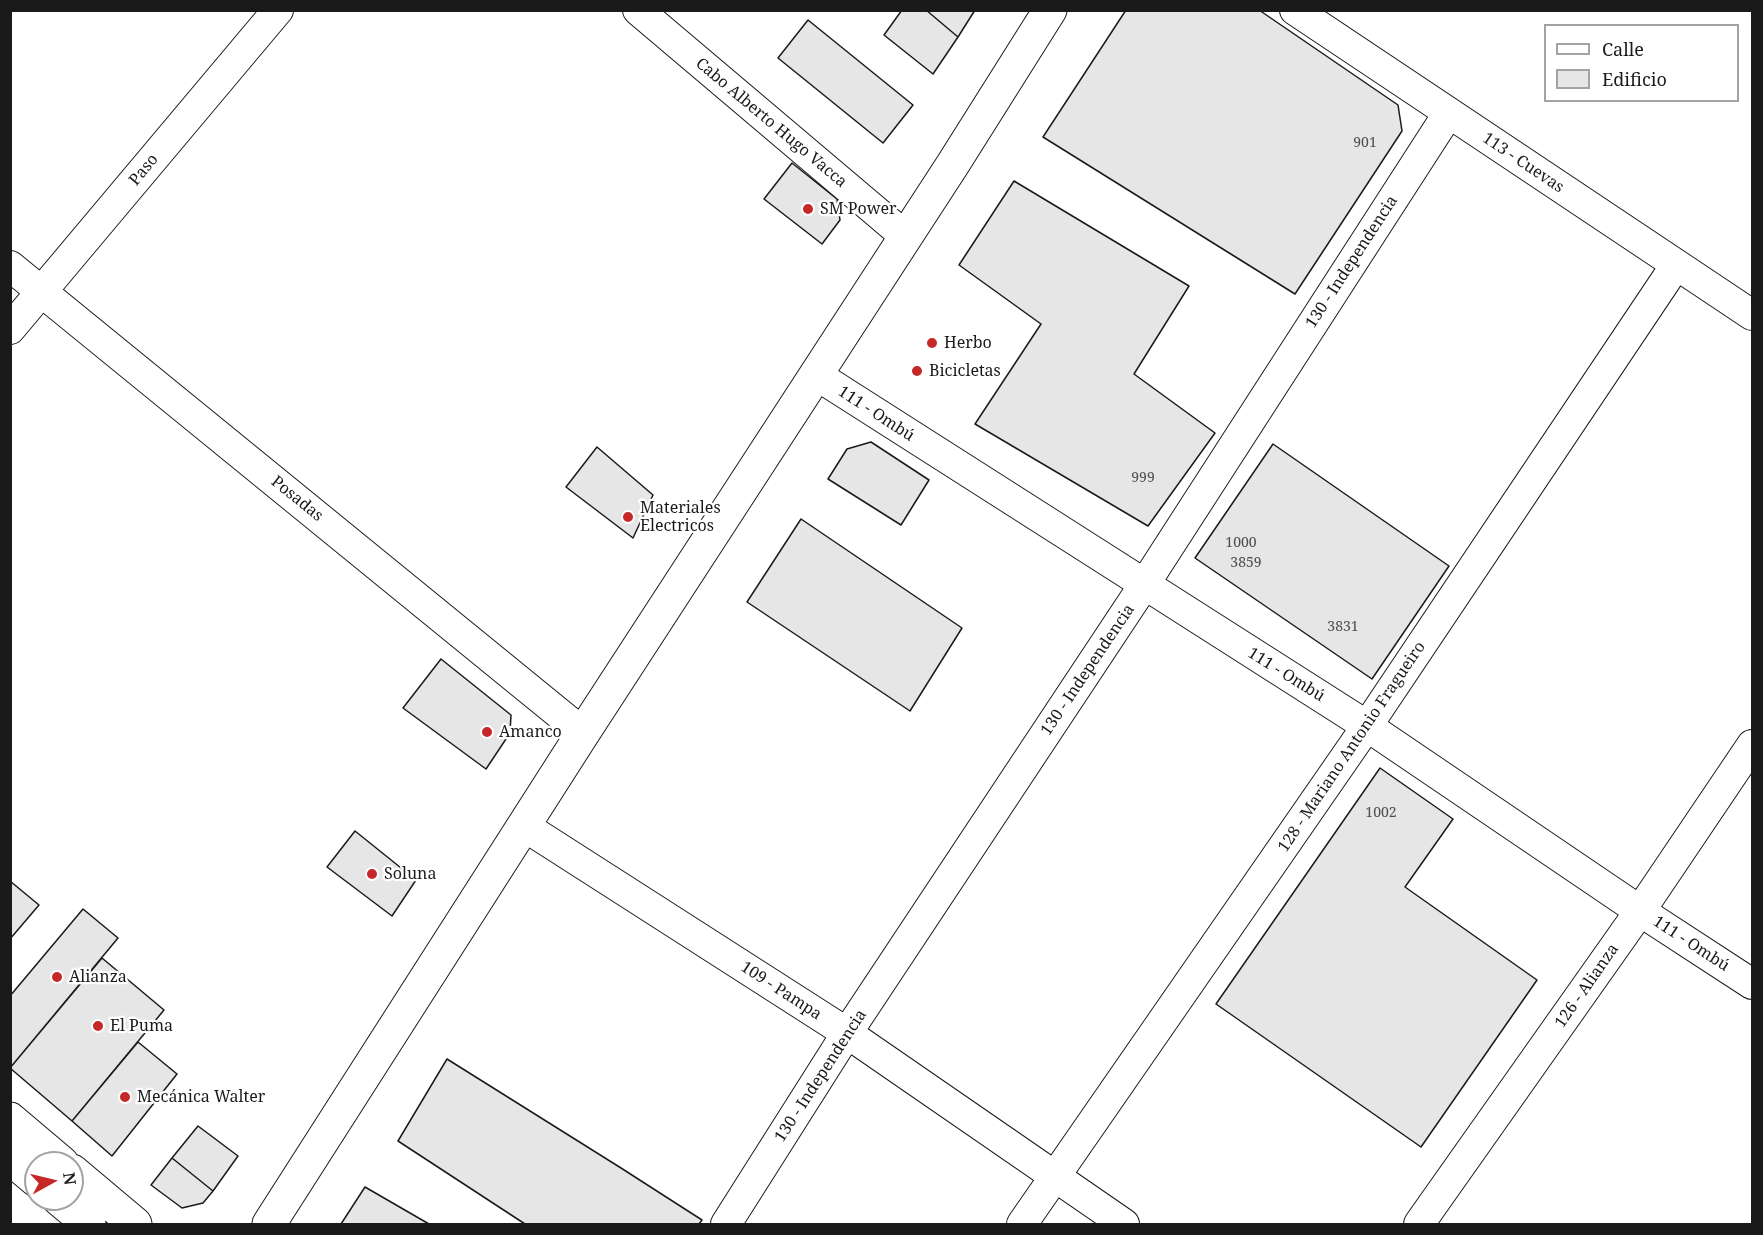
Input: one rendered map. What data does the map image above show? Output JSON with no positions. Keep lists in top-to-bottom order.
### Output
{
  "streets": {
    "street": [
      "Cabo Alberto Hugo Vacca",
      "113 - Cuevas",
      "Paso",
      "130 - Independencia",
      "111 - Ombú",
      "Posadas",
      "128 - Mariano Antonio Fragueiro",
      "126 - Alianza",
      "109 - Pampa"
    ]
  },
  "crossings": [
    ["113 - Cuevas", "130 - Independencia"],
    ["113 - Cuevas", "128 - Mariano Antonio Fragueiro"],
    ["Paso", "Posadas"],
    ["130 - Independencia", "111 - Ombú"],
    ["130 - Independencia", "109 - Pampa"],
    ["111 - Ombú", "128 - Mariano Antonio Fragueiro"],
    ["111 - Ombú", "126 - Alianza"],
    ["128 - Mariano Antonio Fragueiro", "109 - Pampa"]
  ],
  "places": [
    "SM Power",
    "Herbo",
    "Bicicletas",
    "Materiales Electricos",
    "Amanco",
    "Soluna",
    "Alianza",
    "El Puma",
    "Mecánica Walter"
  ],
  "house_numbers": [
    "901",
    "999",
    "1000",
    "3859",
    "3831",
    "1002"
  ],
  "legend": ["Calle", "Edificio"],
  "north": "right"
}
